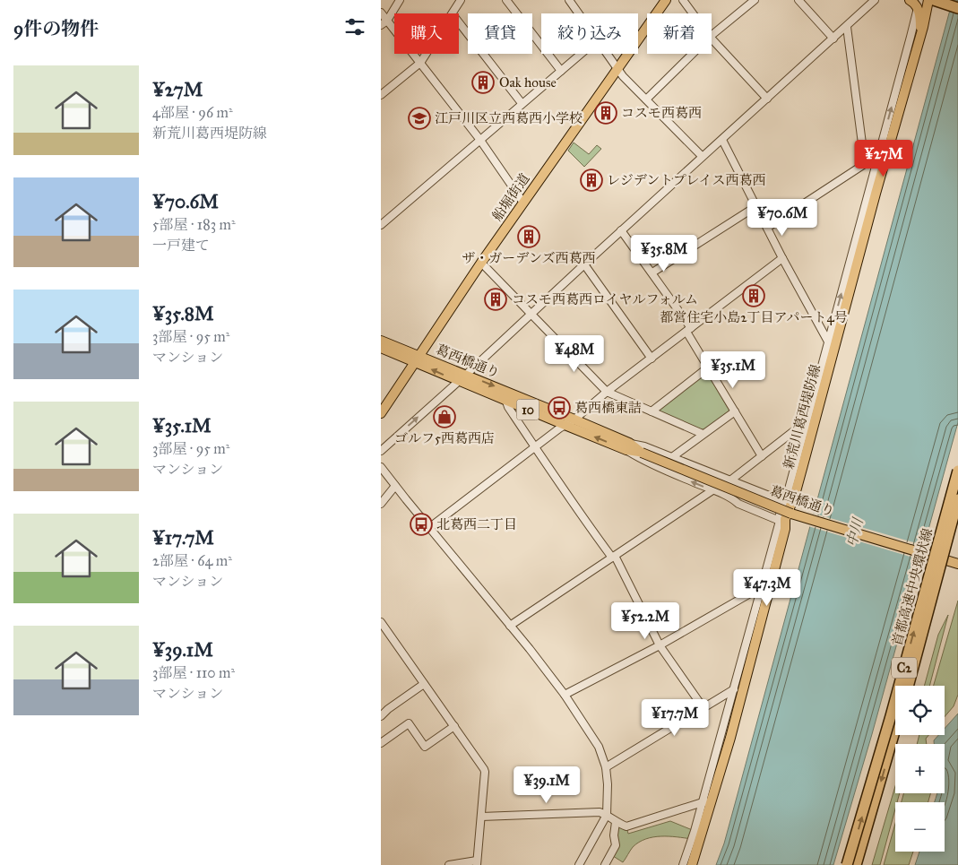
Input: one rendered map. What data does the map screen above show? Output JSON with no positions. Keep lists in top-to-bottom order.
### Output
{
  "streets": {
    "highway": ["首都高速中央環状線", "C2"],
    "main road": [
      "船堀街道",
      "葛西橋通り",
      "10",
      "新荒川葛西堤防線"
    ]
  },
  "crossings": [
    ["船堀街道", "葛西橋通り"]
  ],
  "water": ["中川"],
  "places": {
    "building": [
      "Oak house",
      "コスモ西葛西",
      "レジデントプレイス西葛西",
      "ザ・ガーデンズ西葛西",
      "都営住宅小島2丁目アパート4号",
      "コスモ西葛西ロイヤルフォルム"
    ],
    "school or university": ["江戸川区立西葛西小学校"],
    "bus stop": ["葛西橋東詰", "北葛西二丁目"],
    "shop": ["ゴルフ5西葛西店"]
  },
  "page": {
    "heading": "9件の物件",
    "chip": [
      "購入",
      "賃貸",
      "絞り込み",
      "新着"
    ],
    "list": [
      {
        "name": "¥27M",
        "note": "4部屋 · 96 m² · 新荒川葛西堤防線"
      },
      {
        "name": "¥70.6M",
        "note": "5部屋 · 183 m² · 一戸建て"
      },
      {
        "name": "¥35.8M",
        "note": "3部屋 · 95 m² · マンション"
      },
      {
        "name": "¥35.1M",
        "note": "3部屋 · 95 m² · マンション"
      },
      {
        "name": "¥17.7M",
        "note": "2部屋 · 64 m² · マンション"
      },
      {
        "name": "¥39.1M",
        "note": "3部屋 · 110 m² · マンション"
      }
    ],
    "price": [
      "¥27M",
      "¥70.6M",
      "¥35.8M",
      "¥48M",
      "¥35.1M",
      "¥47.3M",
      "¥52.2M",
      "¥17.7M",
      "¥39.1M"
    ],
    "map_buttons": ["+", "−"]
  }
}
